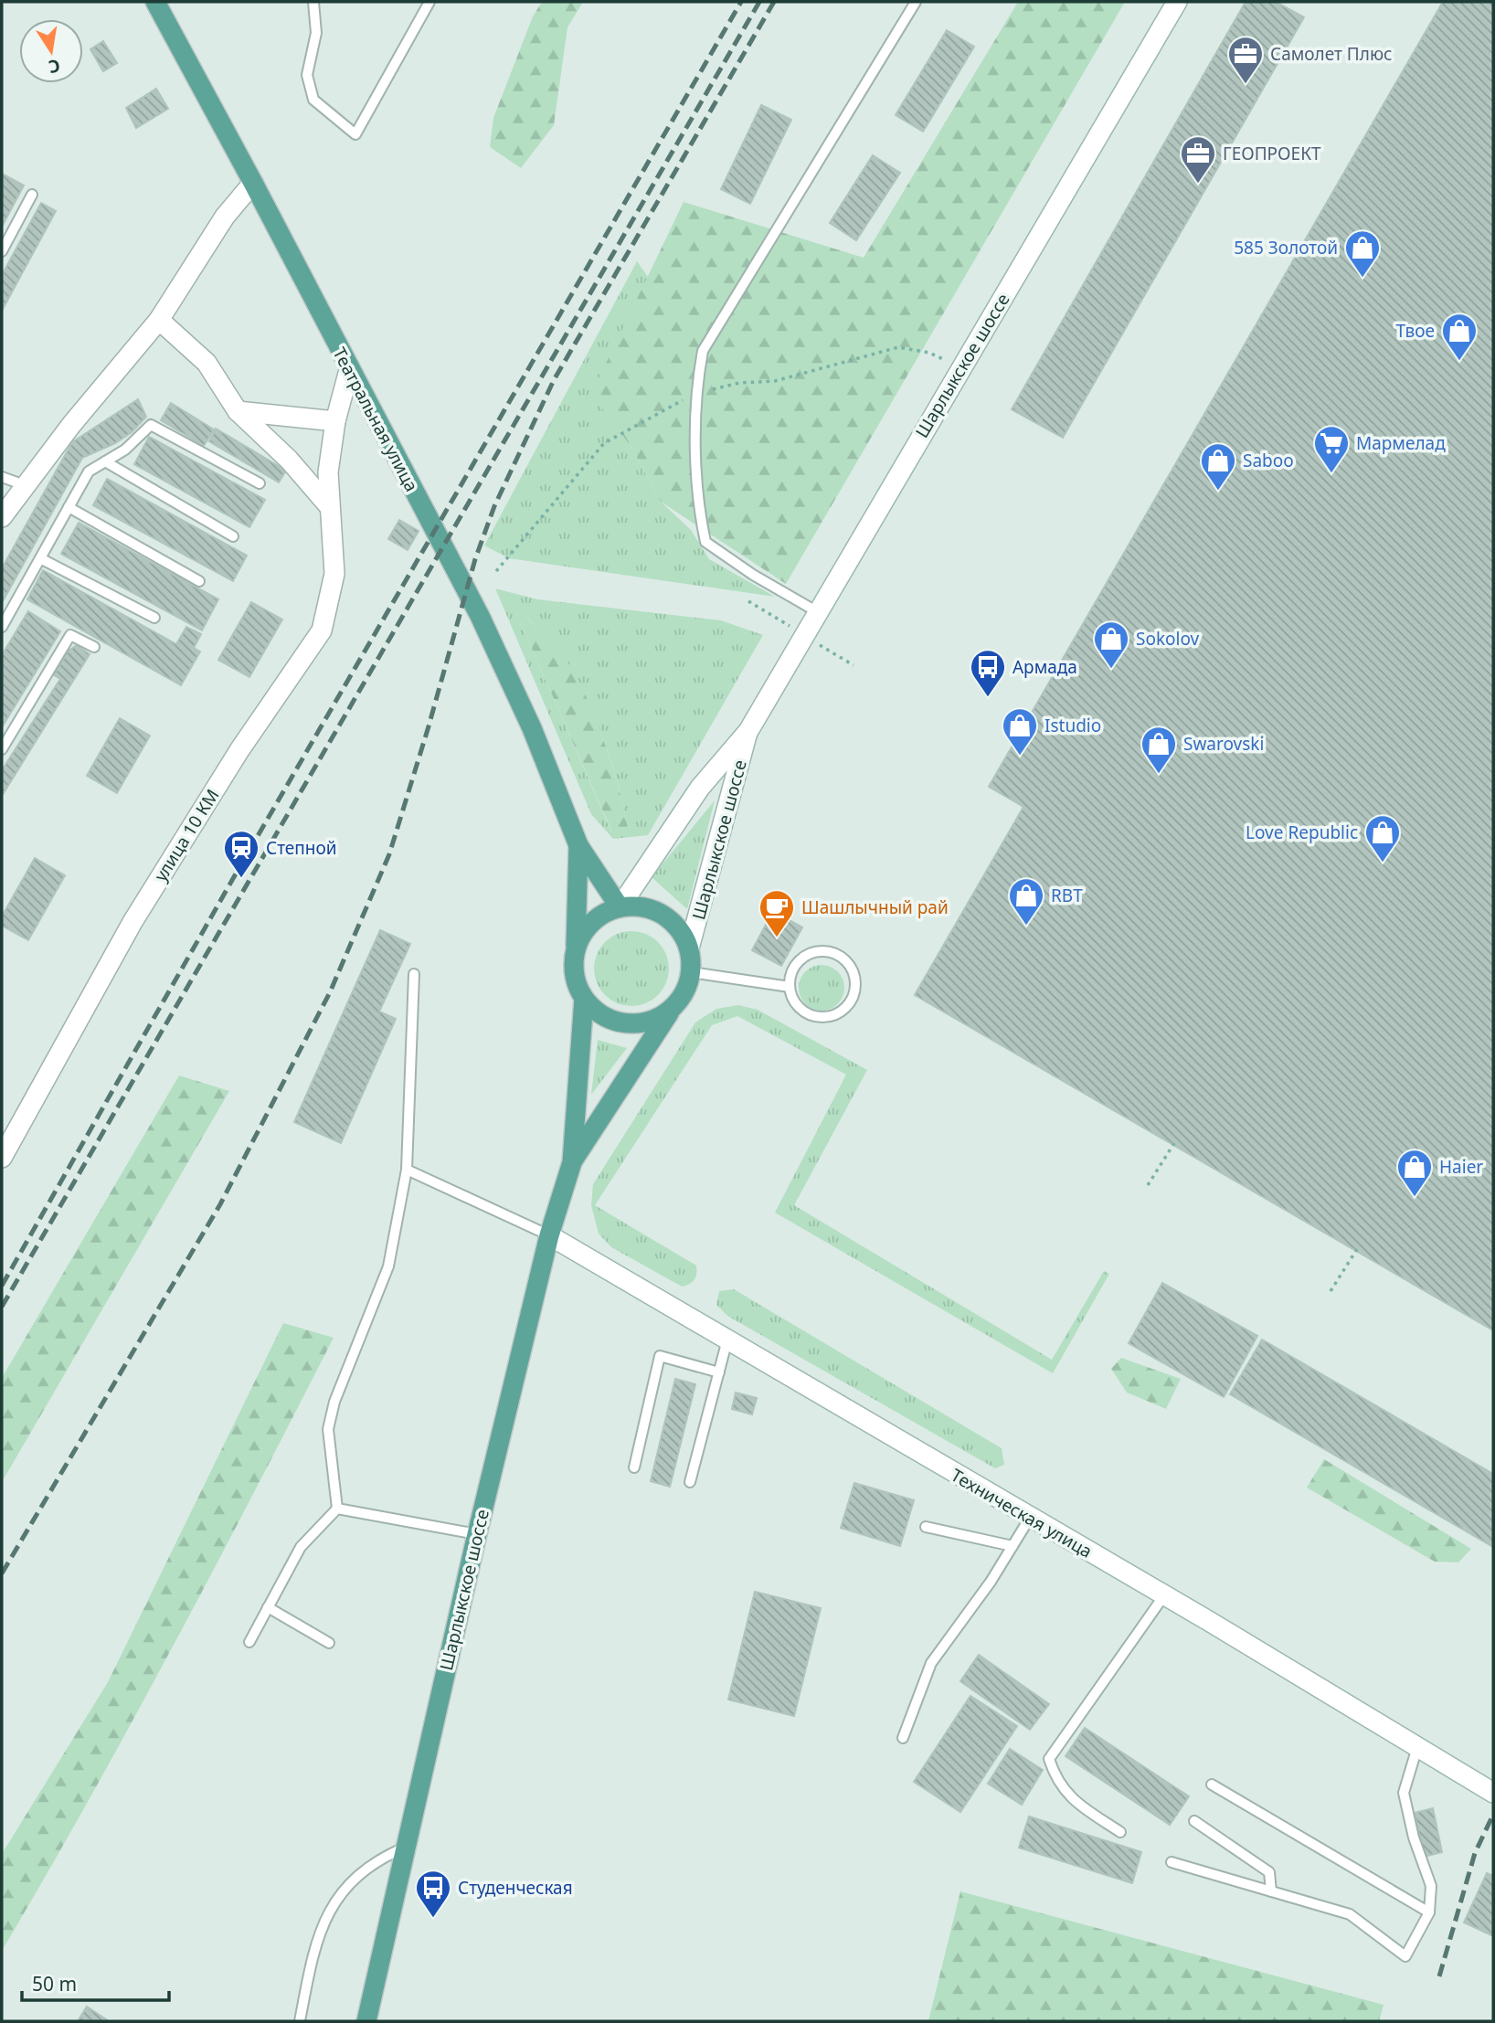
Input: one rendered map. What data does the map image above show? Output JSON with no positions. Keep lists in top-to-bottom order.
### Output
{
  "streets": {
    "main road": ["Шарлыкское шоссе", "Театральная улица"],
    "street": ["улица 10 КМ", "Техническая улица"]
  },
  "crossings": [
    ["Шарлыкское шоссе", "Театральная улица"],
    ["Шарлыкское шоссе", "Техническая улица"],
    ["Театральная улица", "улица 10 КМ"]
  ],
  "places": {
    "office": ["Самолет Плюс", "ГЕОПРОЕКТ"],
    "shop": [
      "585 Золотой",
      "Твое",
      "Saboo",
      "Sokolov",
      "Istudio",
      "Swarovski",
      "Love Republic",
      "RBT",
      "Haier"
    ],
    "supermarket": ["Мармелад"],
    "bus stop": ["Армада", "Студенческая"],
    "station": ["Степной"],
    "cafe": ["Шашлычный рай"]
  },
  "scale_bar": "50 m",
  "north": "bottom"
}
